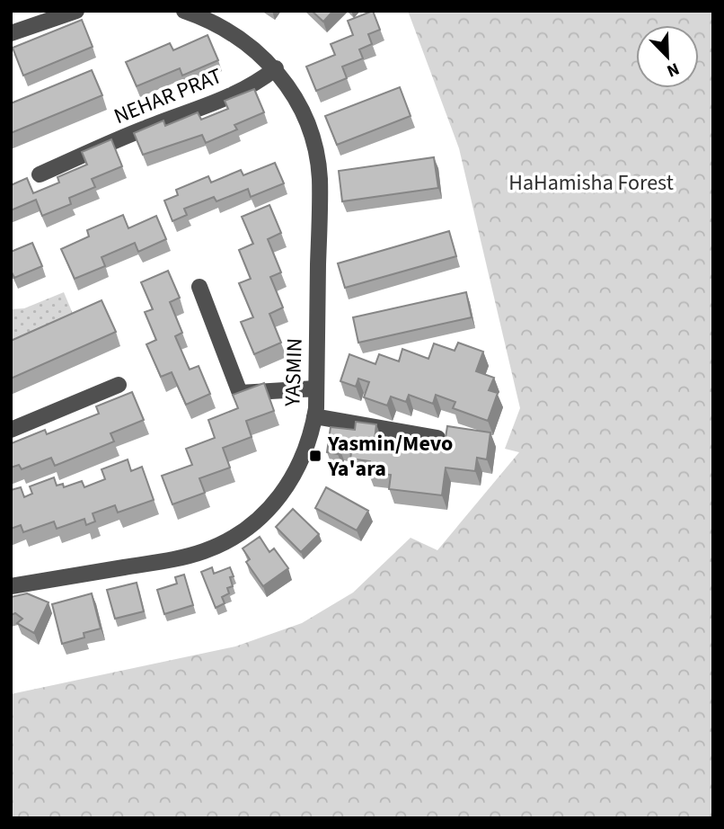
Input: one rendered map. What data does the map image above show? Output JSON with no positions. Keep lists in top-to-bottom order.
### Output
{
  "streets": {
    "street": ["NEHAR PRAT", "YASMIN"]
  },
  "crossings": [
    ["NEHAR PRAT", "YASMIN"]
  ],
  "parks": ["HaHamisha Forest"],
  "places": {
    "transit": ["Yasmin/Mevo Ya'ara"]
  },
  "north": "bottom right"
}
